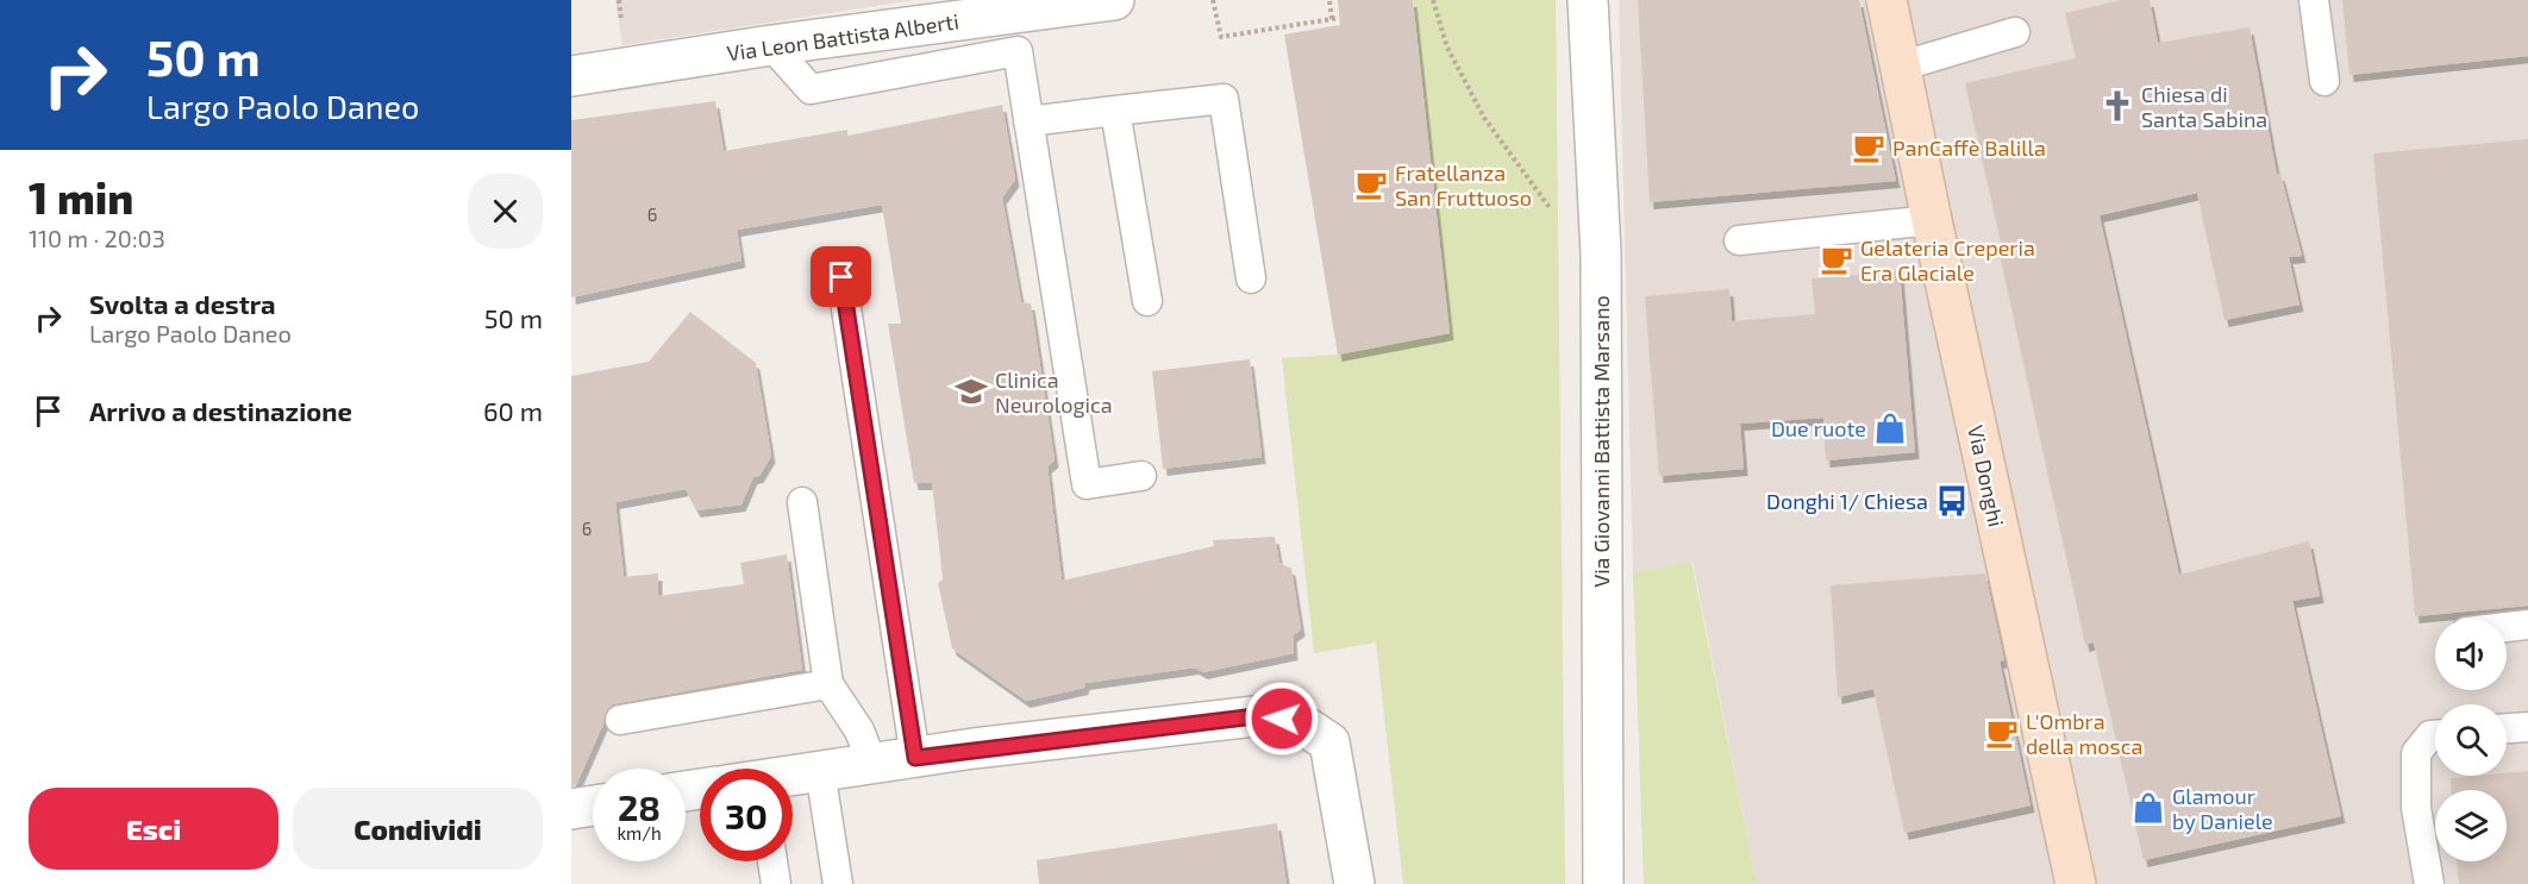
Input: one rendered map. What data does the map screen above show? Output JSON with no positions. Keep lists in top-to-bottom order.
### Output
{
  "streets": {
    "street": ["Via Leon Battista Alberti", "Via Giovanni Battista Marsano", "Via Donghi"]
  },
  "places": {
    "church": ["Chiesa di Santa Sabina"],
    "cafe": [
      "PanCaffè Balilla",
      "Fratellanza San Fruttuoso",
      "Gelateria Creperia Era Glaciale",
      "L'Ombra della mosca"
    ],
    "school or university": ["Clinica Neurologica"],
    "shop": ["Due ruote", "Glamour by Daniele"],
    "bus stop": ["Donghi 1/ Chiesa"]
  },
  "house_numbers": ["6", "6"],
  "page": {
    "turn": ["50 m", "Largo Paolo Daneo"],
    "heading": ["1 min", "110 m · 20:03"],
    "list": [
      {
        "name": "Svolta a destra",
        "note": "Largo Paolo Daneo",
        "value": "50 m"
      },
      {
        "name": "Arrivo a destinazione",
        "value": "60 m"
      }
    ],
    "speed": "28 km/h",
    "limit": "30",
    "buttons": ["Esci", "Condividi"]
  }
}
